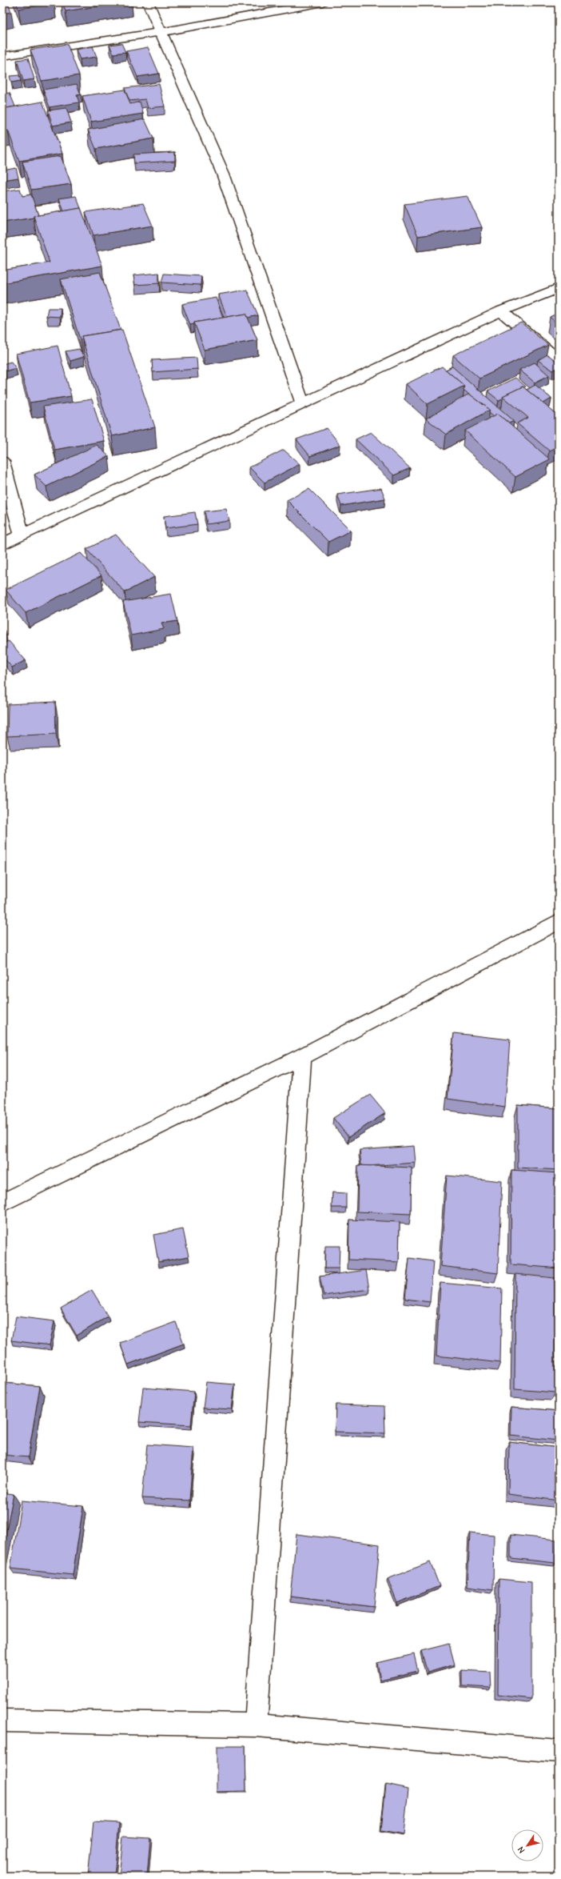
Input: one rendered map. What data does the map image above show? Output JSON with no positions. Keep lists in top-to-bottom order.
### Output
{
  "north": "bottom left"
}
